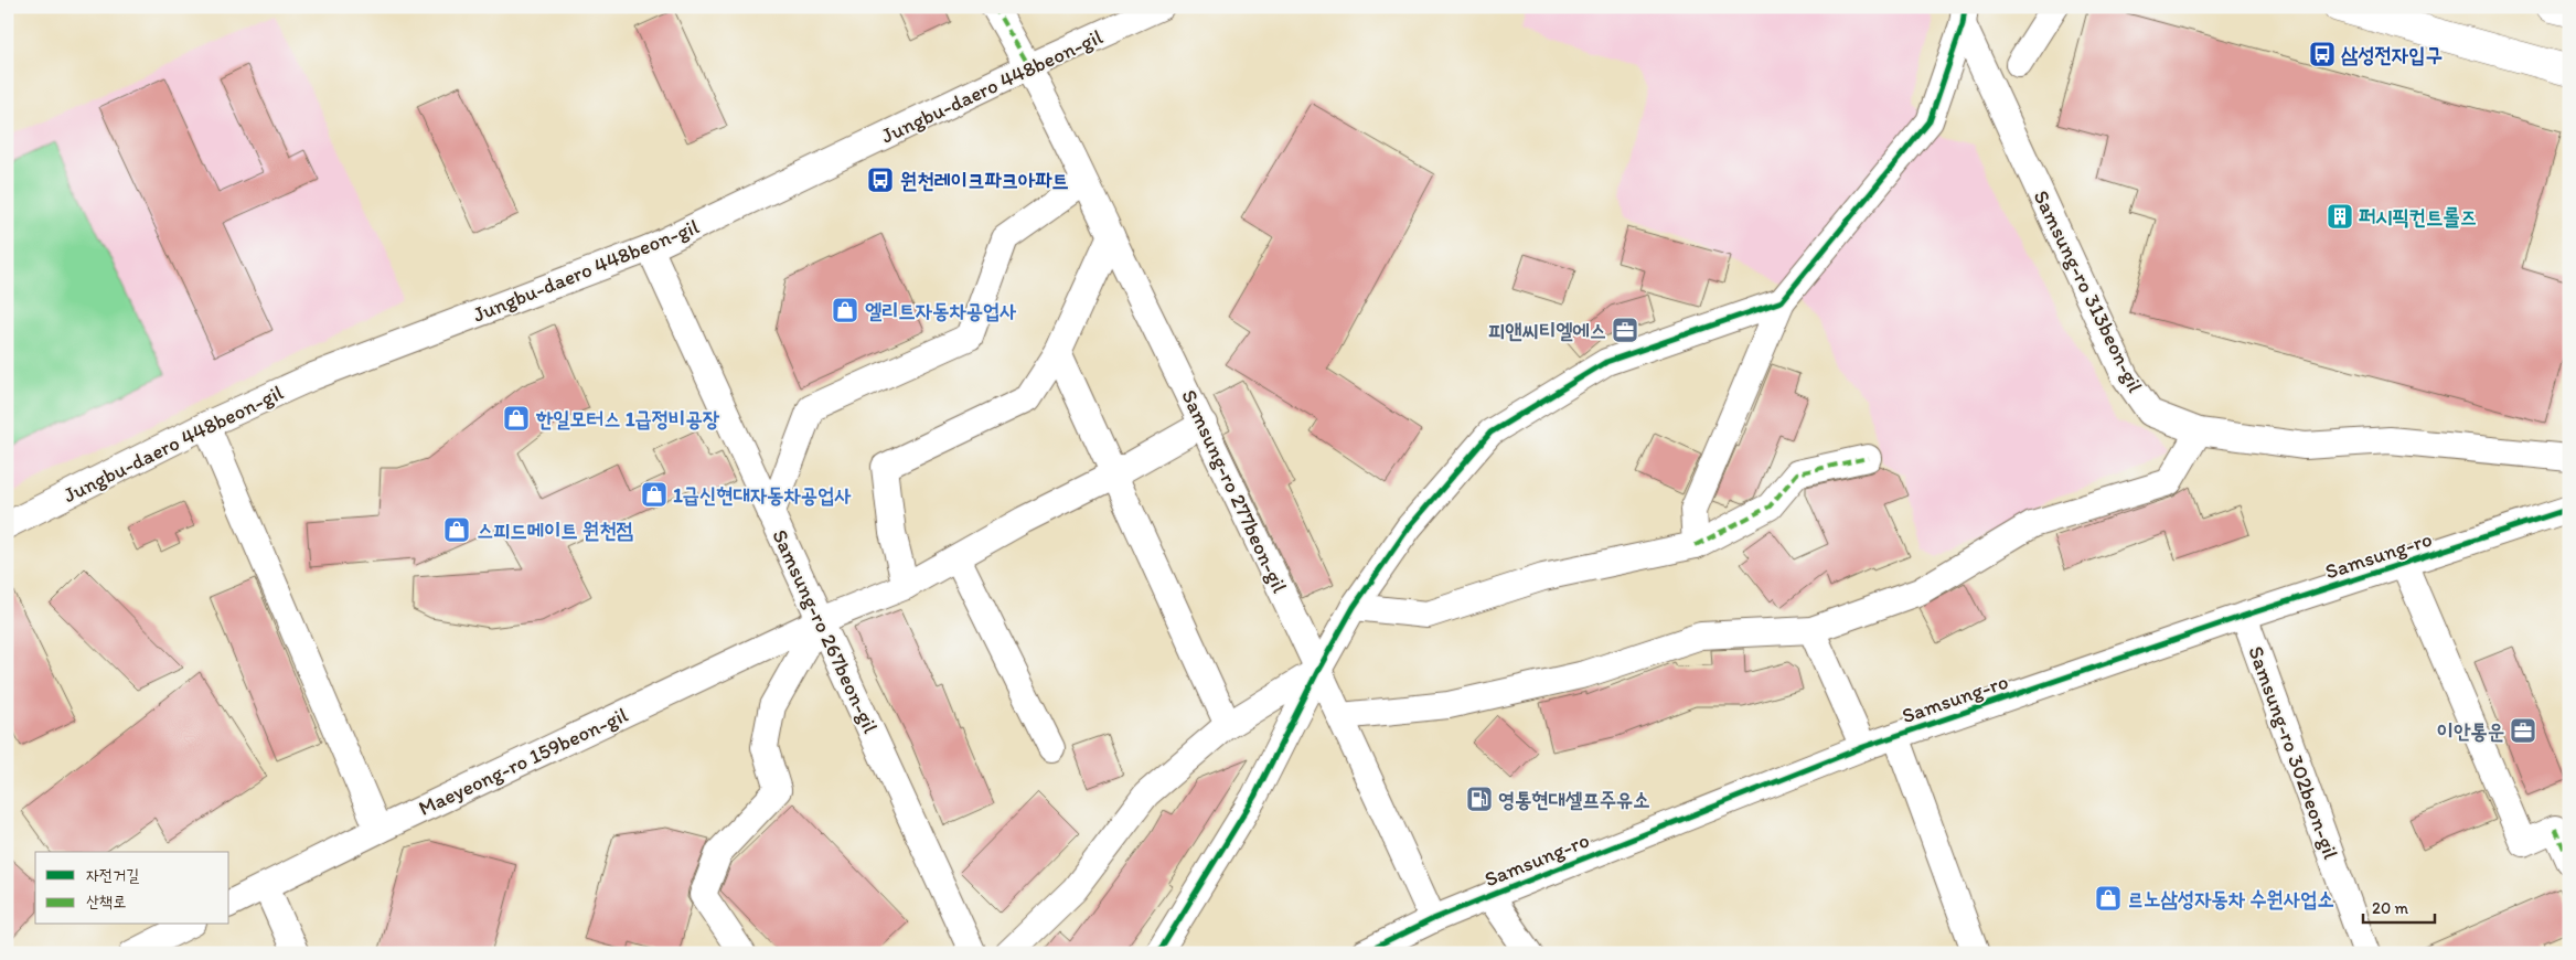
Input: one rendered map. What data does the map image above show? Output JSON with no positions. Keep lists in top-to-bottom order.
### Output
{
  "streets": {
    "street": [
      "Jungbu-daero 448beon-gil",
      "Samsung-ro 313beon-gil",
      "Samsung-ro 277beon-gil",
      "Samsung-ro",
      "Samsung-ro 267beon-gil",
      "Samsung-ro 302beon-gil",
      "Maeyeong-ro 159beon-gil"
    ]
  },
  "crossings": [
    ["Jungbu-daero 448beon-gil", "Samsung-ro 277beon-gil"],
    ["Jungbu-daero 448beon-gil", "Samsung-ro 267beon-gil"],
    ["Samsung-ro 277beon-gil", "Samsung-ro"],
    ["Samsung-ro 277beon-gil", "Maeyeong-ro 159beon-gil"],
    ["Samsung-ro", "Samsung-ro 302beon-gil"],
    ["Samsung-ro 267beon-gil", "Maeyeong-ro 159beon-gil"]
  ],
  "places": {
    "bus stop": ["삼성전자입구", "원천레이크파크아파트"],
    "building": ["퍼시픽컨트롤즈"],
    "shop": [
      "엘리트자동차공업사",
      "한일모터스 1급정비공장",
      "1급신현대자동차공업사",
      "스피드메이트 원천점",
      "르노삼성자동차 수원사업소"
    ],
    "office": ["피앤씨티엘에스", "이안통운"],
    "fuel station": ["영통현대셀프주유소"]
  },
  "legend": ["자전거길", "산책로"],
  "scale_bar": "20 m"
}
